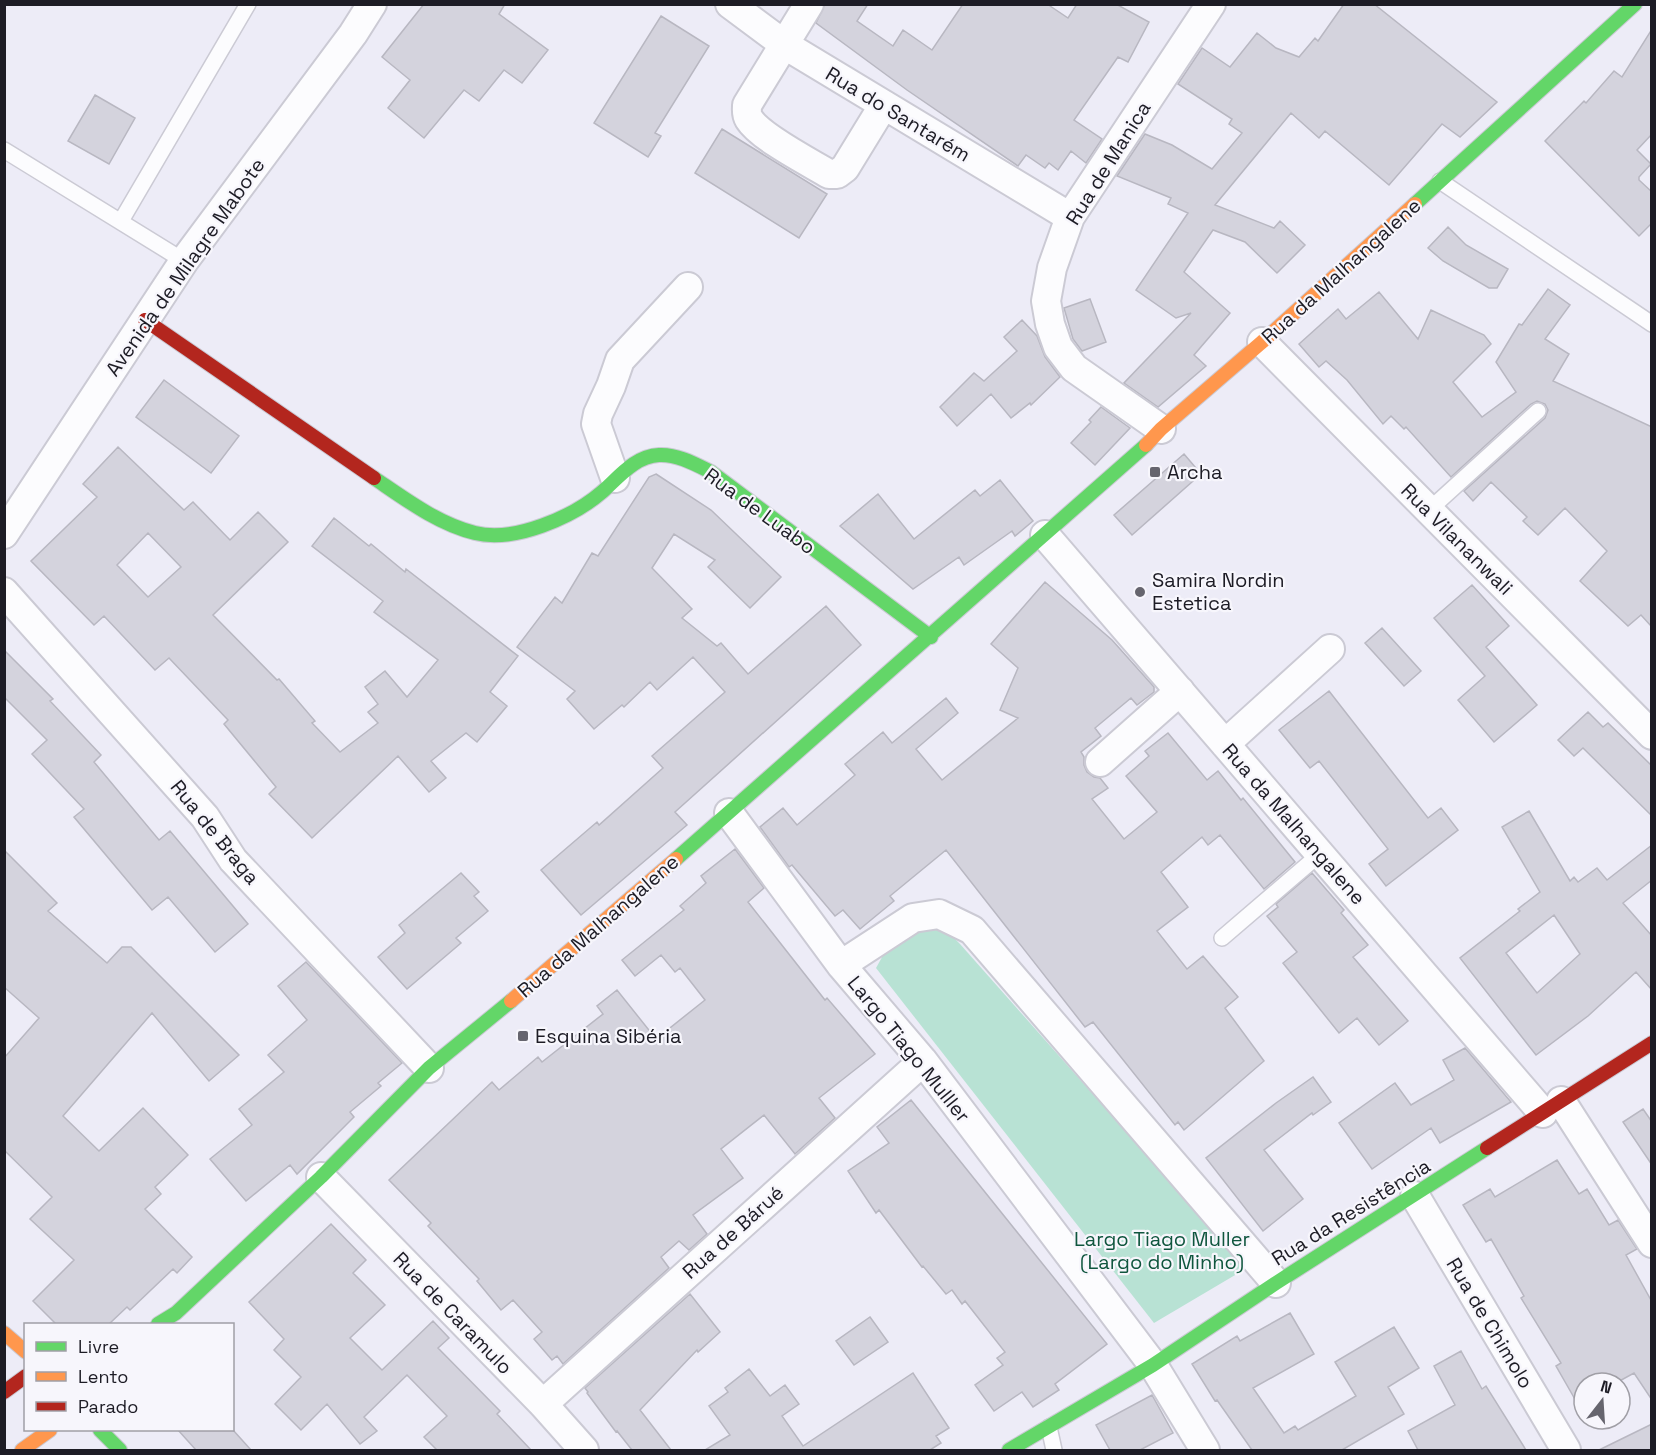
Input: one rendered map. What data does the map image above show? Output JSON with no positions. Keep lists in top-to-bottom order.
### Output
{
  "streets": {
    "street": [
      "Rua do Santarém",
      "Rua de Manica",
      "Avenida de Milagre Mabote",
      "Rua da Malhangalene",
      "Rua de Luabo",
      "Rua Vilananwali",
      "Rua de Braga",
      "Largo Tiago Mulller",
      "Rua da Resistência",
      "Rua de Bárué",
      "Rua de Caramulo",
      "Rua de Chimolo"
    ]
  },
  "crossings": [
    ["Rua do Santarém", "Rua de Manica"],
    ["Rua de Manica", "Rua da Malhangalene"],
    ["Avenida de Milagre Mabote", "Rua de Luabo"],
    ["Rua da Malhangalene", "Rua de Luabo"],
    ["Rua da Malhangalene", "Rua Vilananwali"],
    ["Rua da Malhangalene", "Rua de Braga"],
    ["Rua da Malhangalene", "Rua da Resistência"],
    ["Rua da Malhangalene", "Rua de Caramulo"],
    ["Largo Tiago Mulller", "Rua da Resistência"],
    ["Largo Tiago Mulller", "Rua de Bárué"],
    ["Rua da Resistência", "Rua de Chimolo"],
    ["Rua de Bárué", "Rua de Caramulo"]
  ],
  "parks": ["Largo Tiago Muller (Largo do Minho)"],
  "places": {
    "transit": ["Archa", "Esquina Sibéria"],
    "other": ["Samira Nordin Estetica"]
  },
  "legend": ["Livre", "Lento", "Parado"],
  "north": "top"
}
